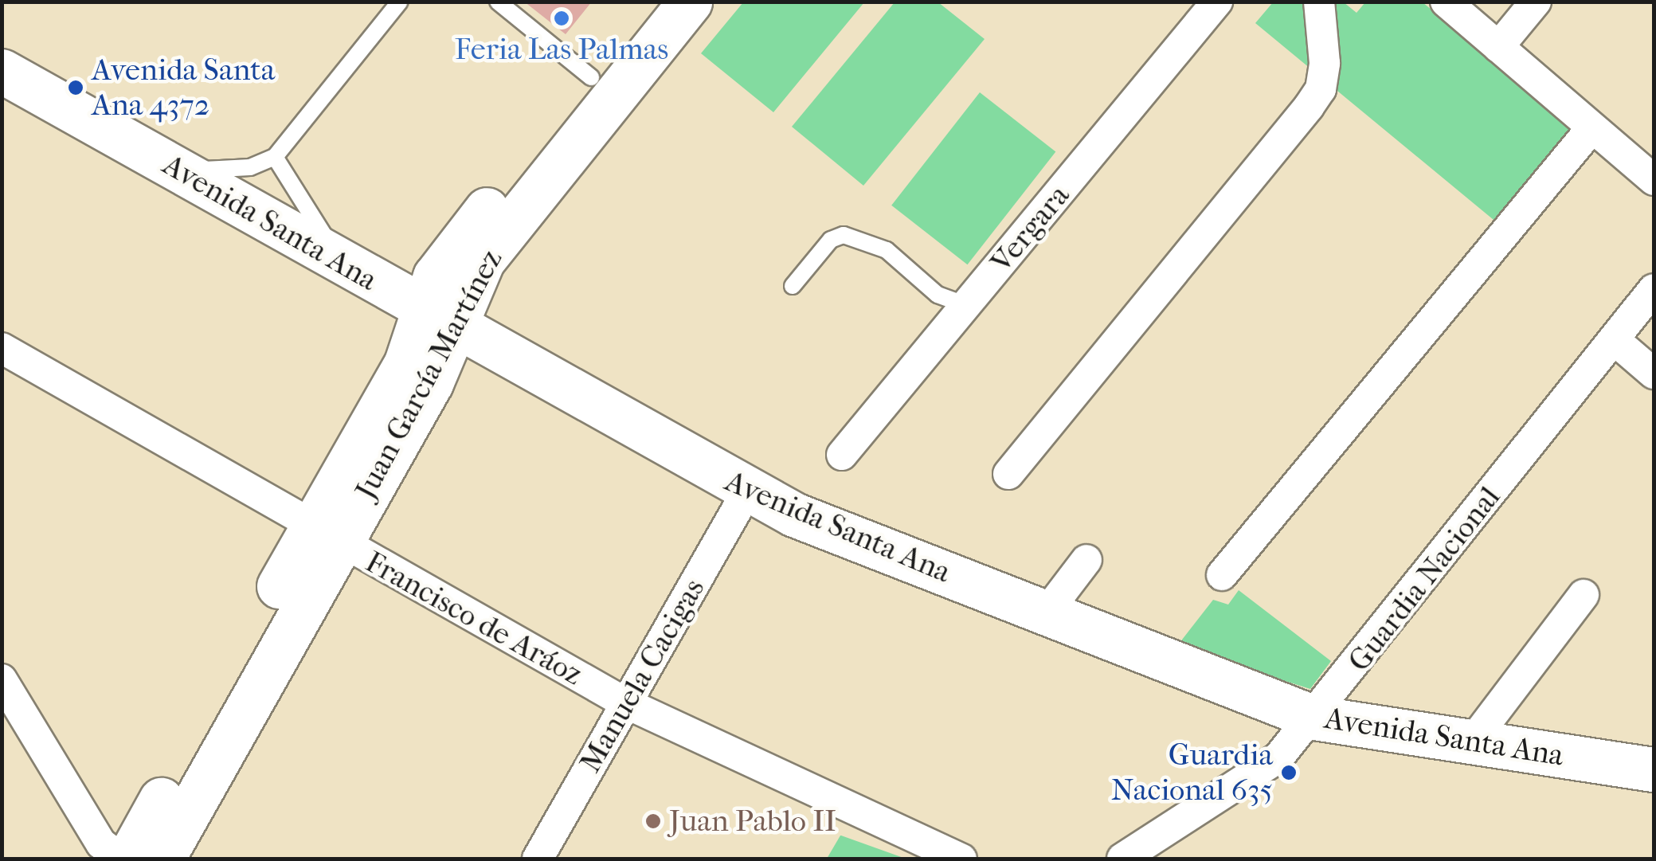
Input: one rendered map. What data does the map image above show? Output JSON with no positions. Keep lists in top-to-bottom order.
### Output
{
  "streets": {
    "main road": ["Avenida Santa Ana", "Juan García Martínez"],
    "street": [
      "Vergara",
      "Guardia Nacional",
      "Francisco de Aráoz",
      "Manuela Cacigas"
    ]
  },
  "crossings": [
    ["Avenida Santa Ana", "Juan García Martínez"],
    ["Avenida Santa Ana", "Guardia Nacional"],
    ["Avenida Santa Ana", "Manuela Cacigas"],
    ["Juan García Martínez", "Francisco de Aráoz"],
    ["Francisco de Aráoz", "Manuela Cacigas"]
  ],
  "places": [
    "Feria Las Palmas",
    "Avenida Santa Ana 4372",
    "Guardia Nacional 635",
    "Juan Pablo II"
  ]
}
